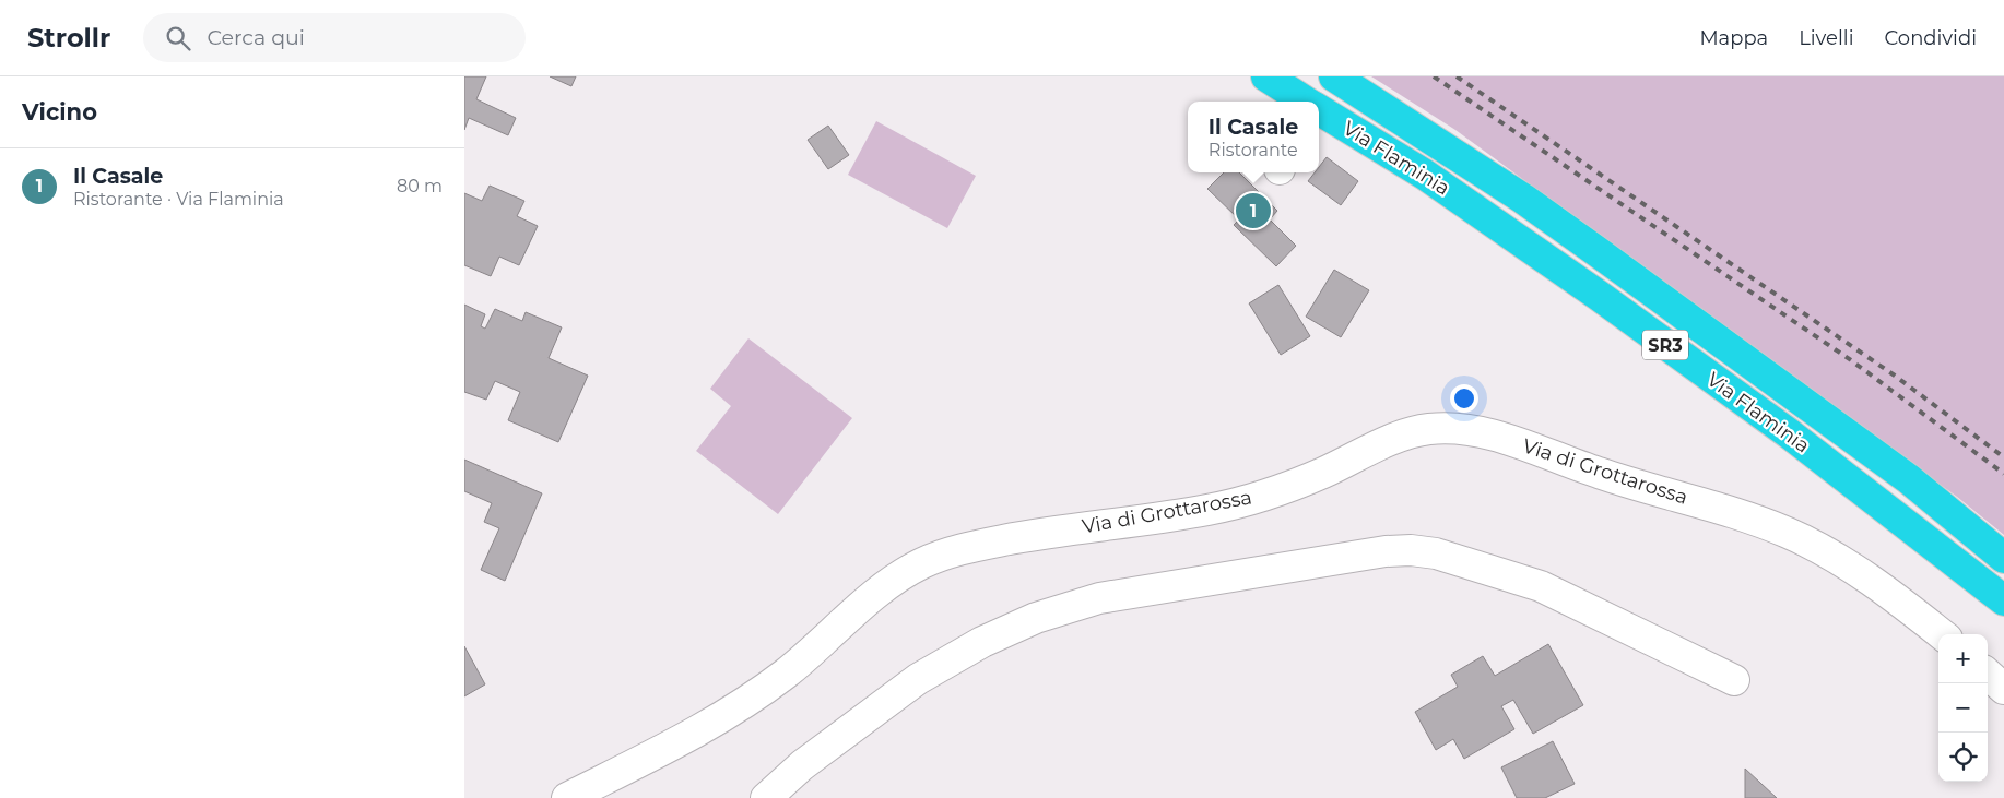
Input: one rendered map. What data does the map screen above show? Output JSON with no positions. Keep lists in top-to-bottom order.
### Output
{
  "streets": {
    "highway": ["Via Flaminia", "SR3"],
    "street": ["Via di Grottarossa"]
  },
  "page": {
    "header": "Strollr",
    "search": "Cerca qui",
    "nav": ["Mappa", "Livelli", "Condividi"],
    "heading": "Vicino",
    "popup": ["Il Casale", "Ristorante"],
    "list": [
      {
        "mark": "1",
        "name": "Il Casale",
        "note": "Ristorante · Via Flaminia",
        "value": "80 m"
      }
    ],
    "pins": "1",
    "map_buttons": ["+", "−"]
  }
}
